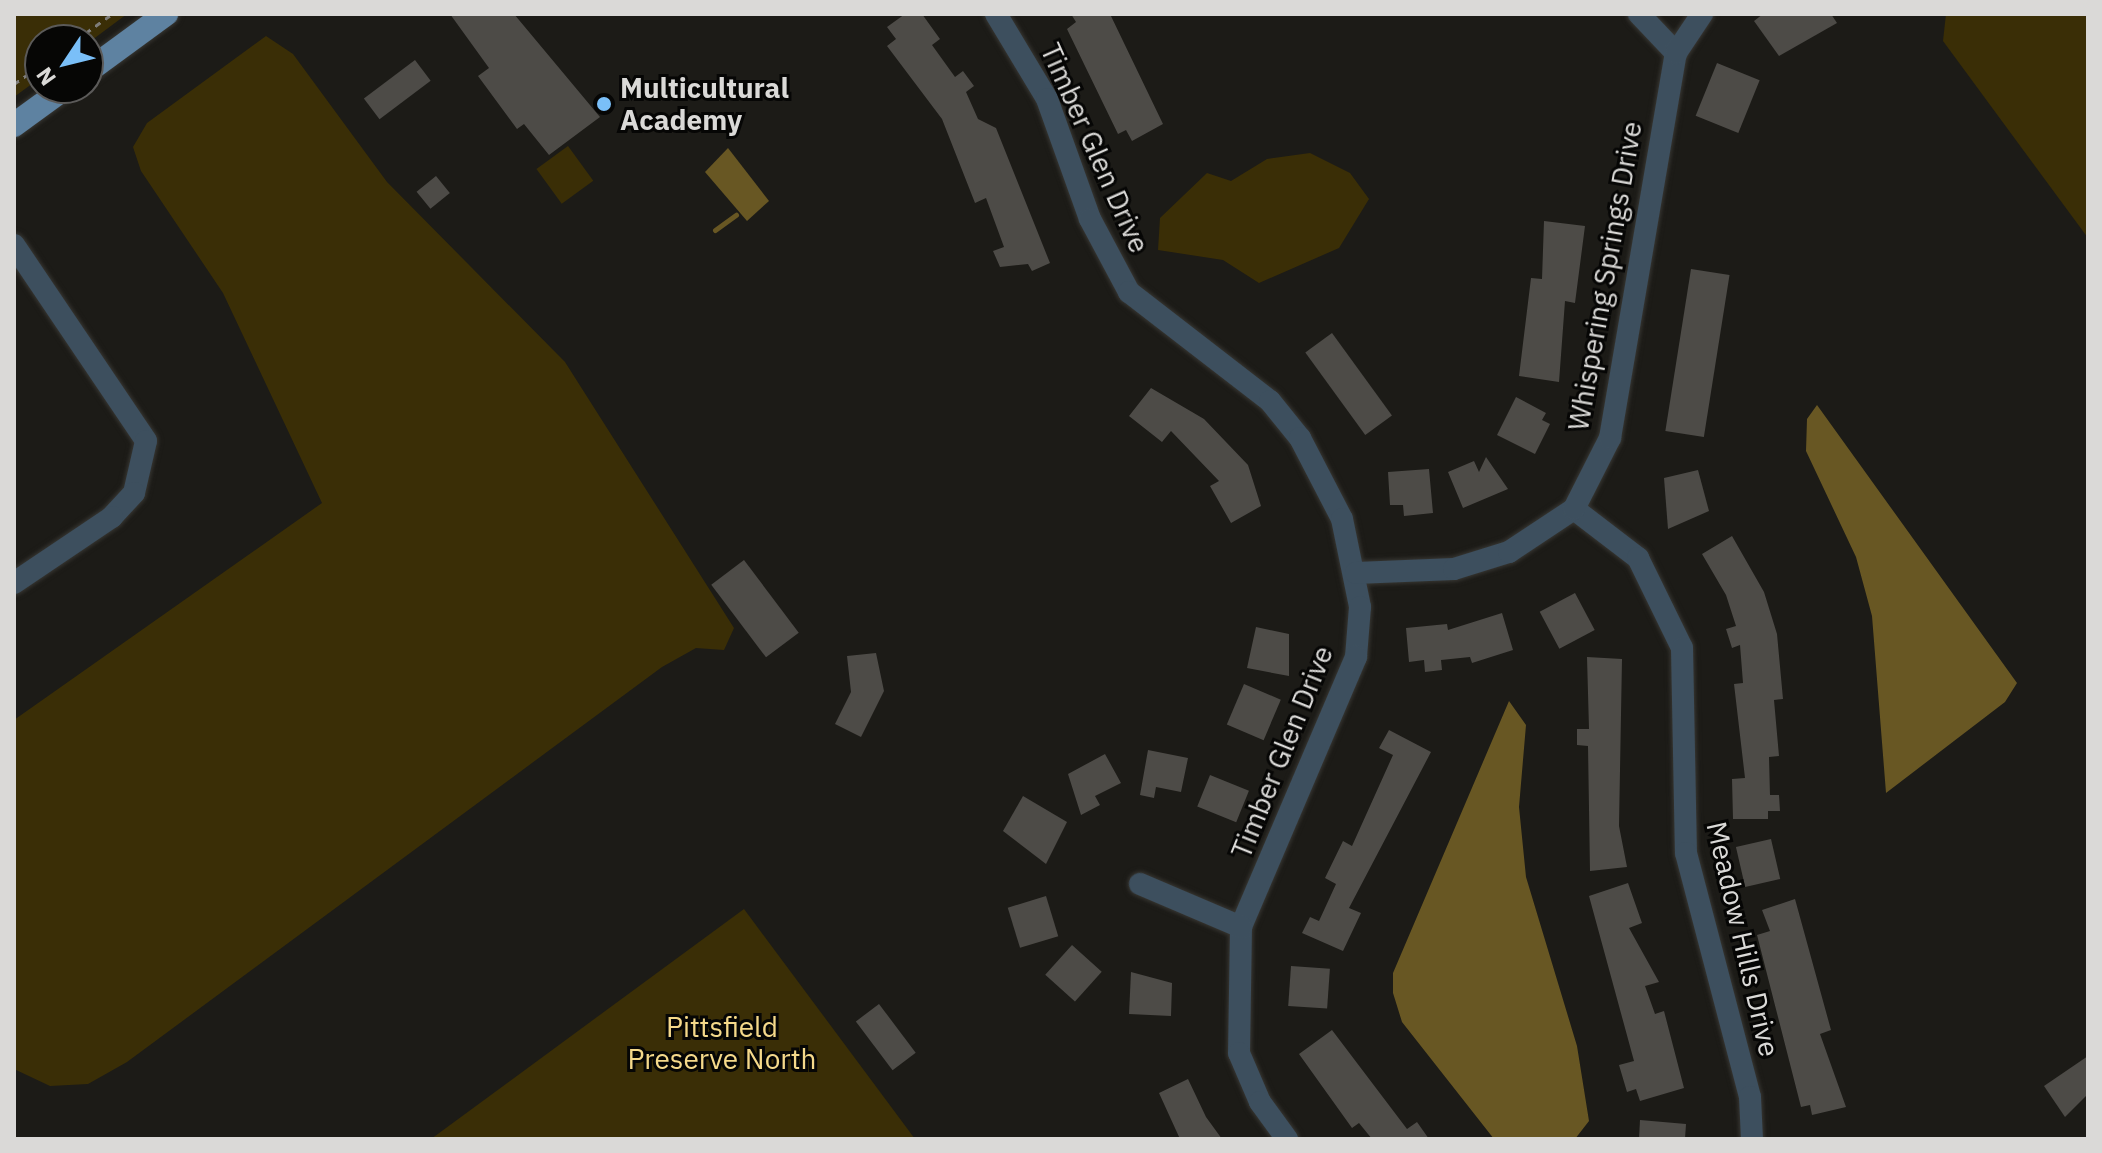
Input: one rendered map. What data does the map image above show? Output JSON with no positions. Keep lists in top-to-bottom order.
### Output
{
  "streets": {
    "street": ["Timber Glen Drive", "Whispering Springs Drive", "Meadow Hills Drive"]
  },
  "crossings": [
    ["Timber Glen Drive", "Whispering Springs Drive"],
    ["Whispering Springs Drive", "Meadow Hills Drive"]
  ],
  "parks": ["Pittsfield Preserve North"],
  "places": ["Multicultural Academy"],
  "north": "bottom left"
}
